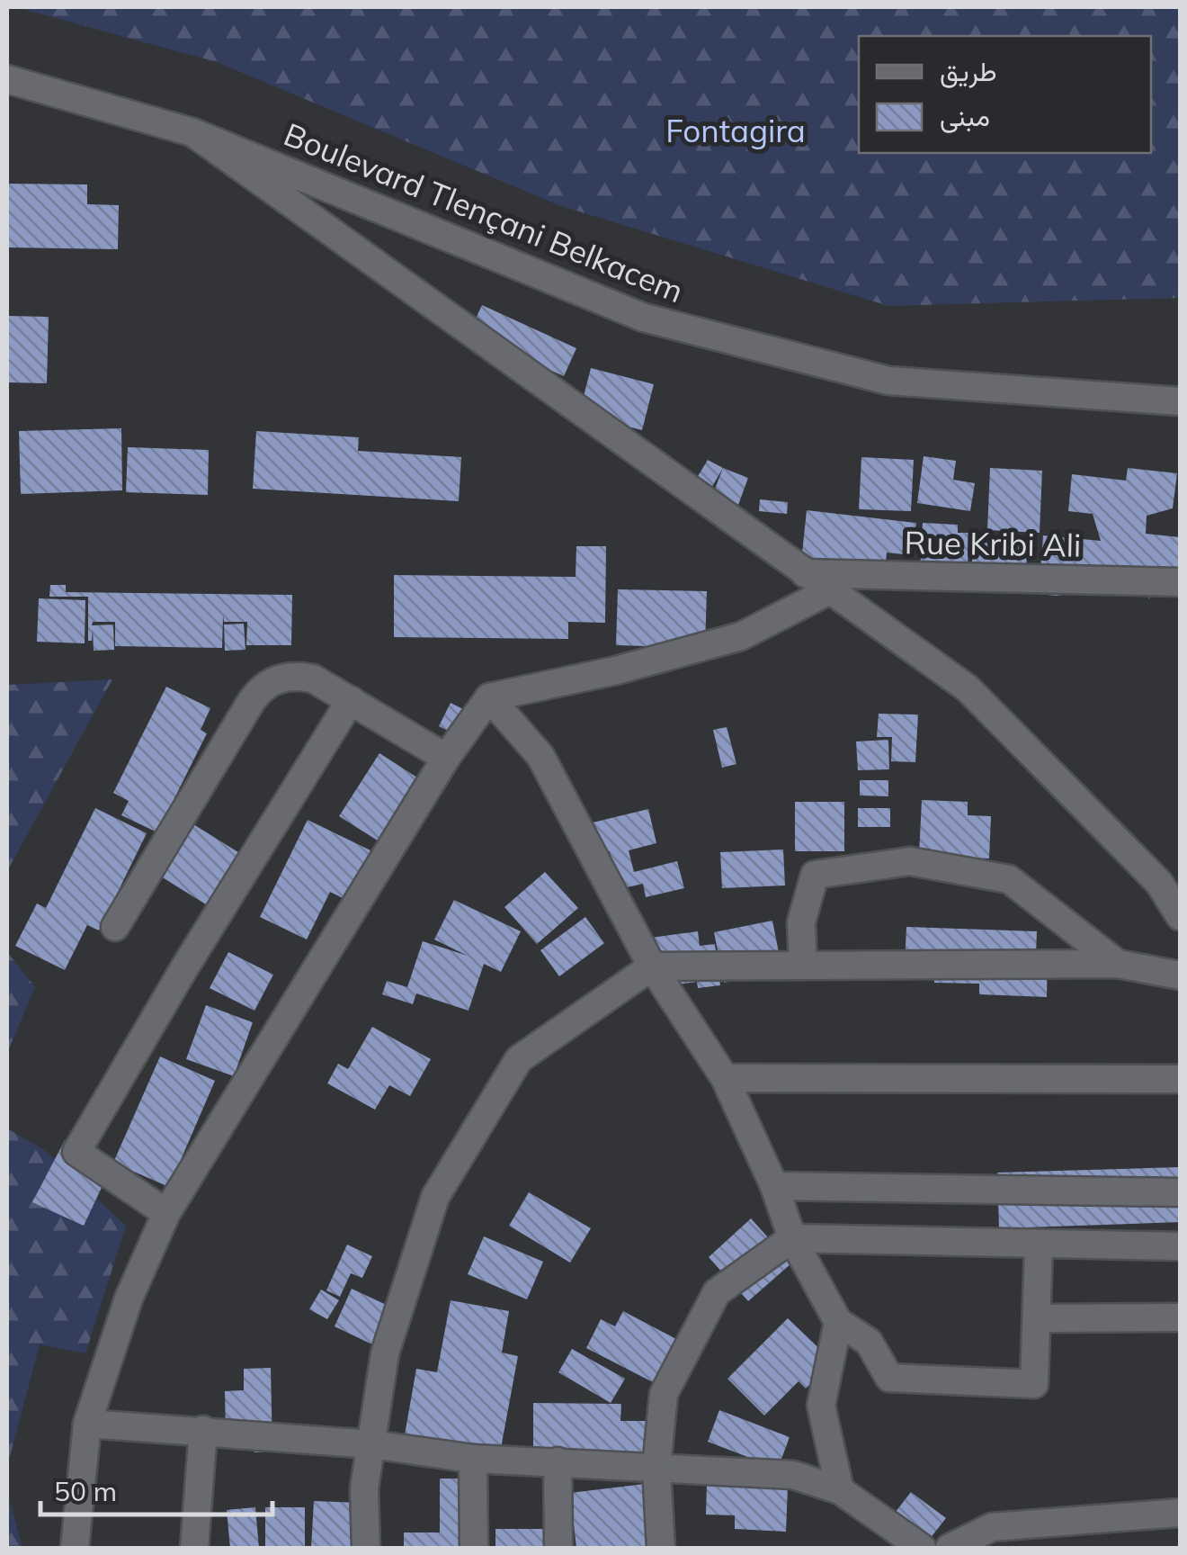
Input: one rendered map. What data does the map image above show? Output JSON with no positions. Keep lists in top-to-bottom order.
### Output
{
  "streets": {
    "street": ["Boulevard Tlençani Belkacem", "Rue Kribi Ali"]
  },
  "parks": ["Fontagira"],
  "legend": ["طريق", "مبنى"],
  "scale_bar": "50 m"
}
